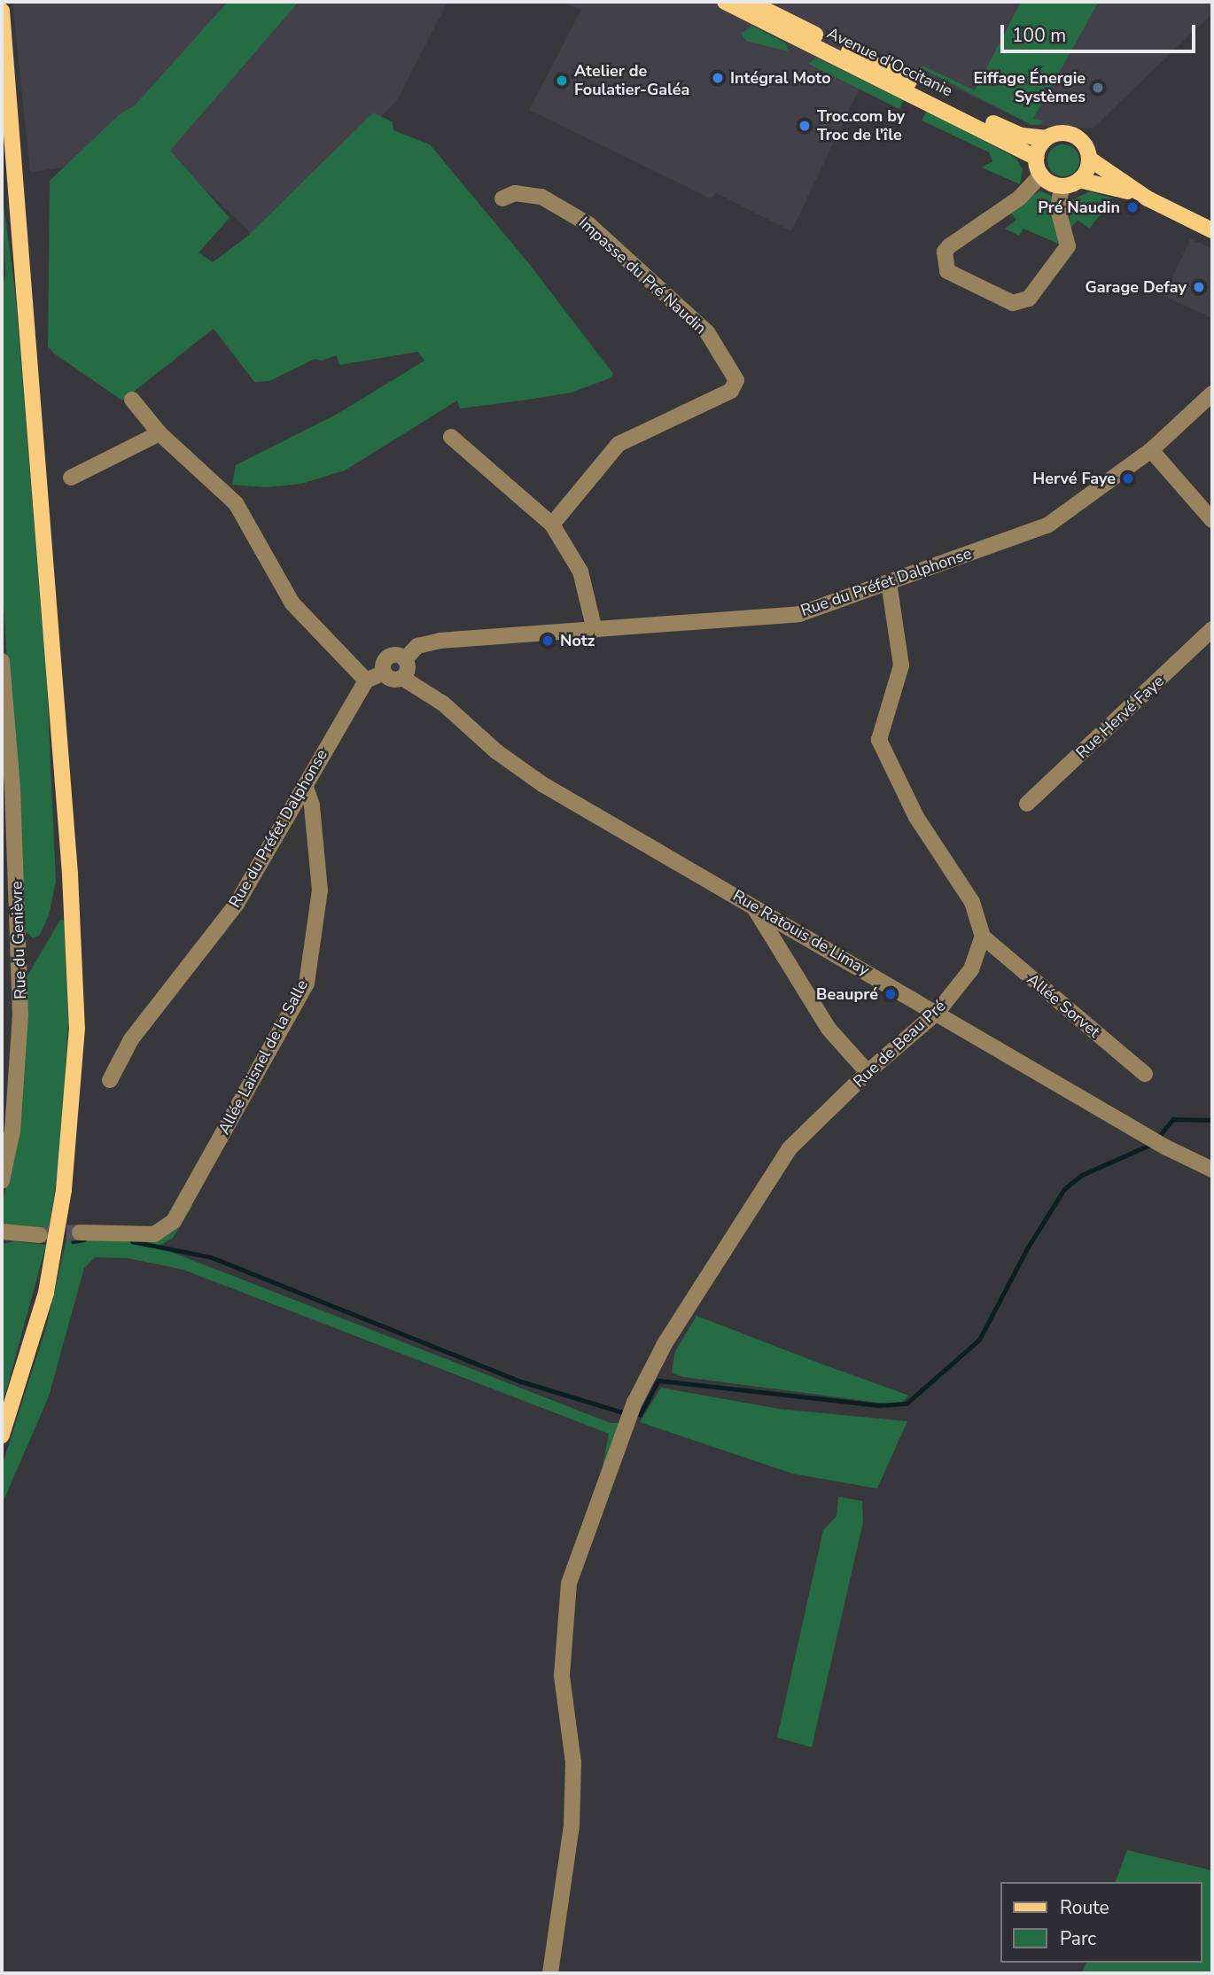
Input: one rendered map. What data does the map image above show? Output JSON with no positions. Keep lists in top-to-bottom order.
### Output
{
  "streets": {
    "main road": ["Avenue d'Occitanie"],
    "street": [
      "Impasse du Pré Naudin",
      "Rue du Préfet Dalphonse",
      "Rue Hervé Faye",
      "Rue Ratouis de Limay",
      "Rue du Genièvre",
      "Allée Sorvet",
      "Rue de Beau Pré",
      "Allée Laisnel de la Salle"
    ]
  },
  "crossings": [
    ["Rue du Préfet Dalphonse", "Rue Ratouis de Limay"],
    ["Rue du Préfet Dalphonse", "Allée Laisnel de la Salle"],
    ["Rue Ratouis de Limay", "Rue de Beau Pré"],
    ["Allée Sorvet", "Rue de Beau Pré"]
  ],
  "places": [
    "Intégral Moto",
    "Atelier de Foulatier-Galéa",
    "Eiffage Énergie Systèmes",
    "Troc.com by Troc de l'île",
    "Pré Naudin",
    "Garage Defay",
    "Hervé Faye",
    "Notz",
    "Beaupré"
  ],
  "legend": ["Route", "Parc"],
  "scale_bar": "100 m"
}
